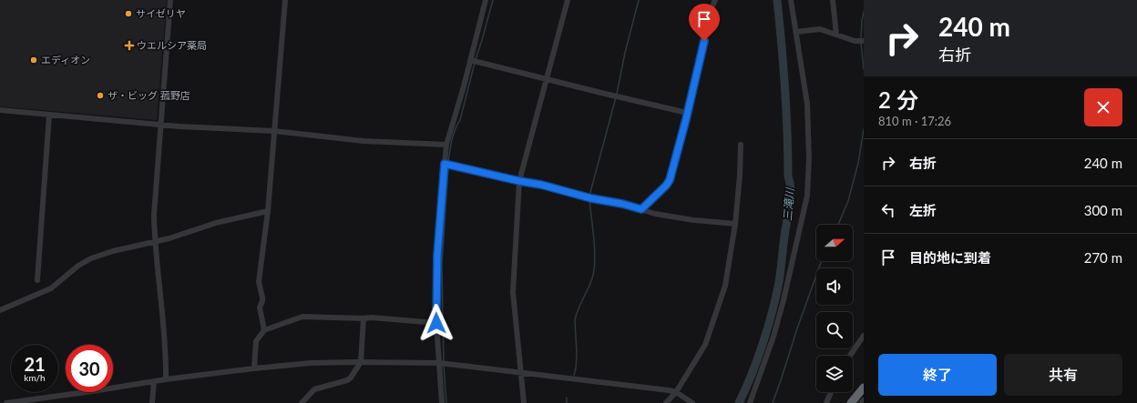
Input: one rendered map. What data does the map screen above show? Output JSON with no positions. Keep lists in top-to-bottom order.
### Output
{
  "water": ["三滝川"],
  "places": {
    "other": ["サイゼリヤ", "エディオン", "ザ・ビッグ 菰野店"],
    "health": ["ウエルシア薬局"]
  },
  "north": "right",
  "page": {
    "turn": ["240 m", "右折"],
    "heading": ["2 分", "810 m · 17:26"],
    "list": [
      {
        "name": "右折",
        "value": "240 m"
      },
      {
        "name": "左折",
        "value": "300 m"
      },
      {
        "name": "目的地に到着",
        "value": "270 m"
      }
    ],
    "speed": "21 km/h",
    "limit": "30",
    "buttons": ["終了", "共有"]
  }
}
